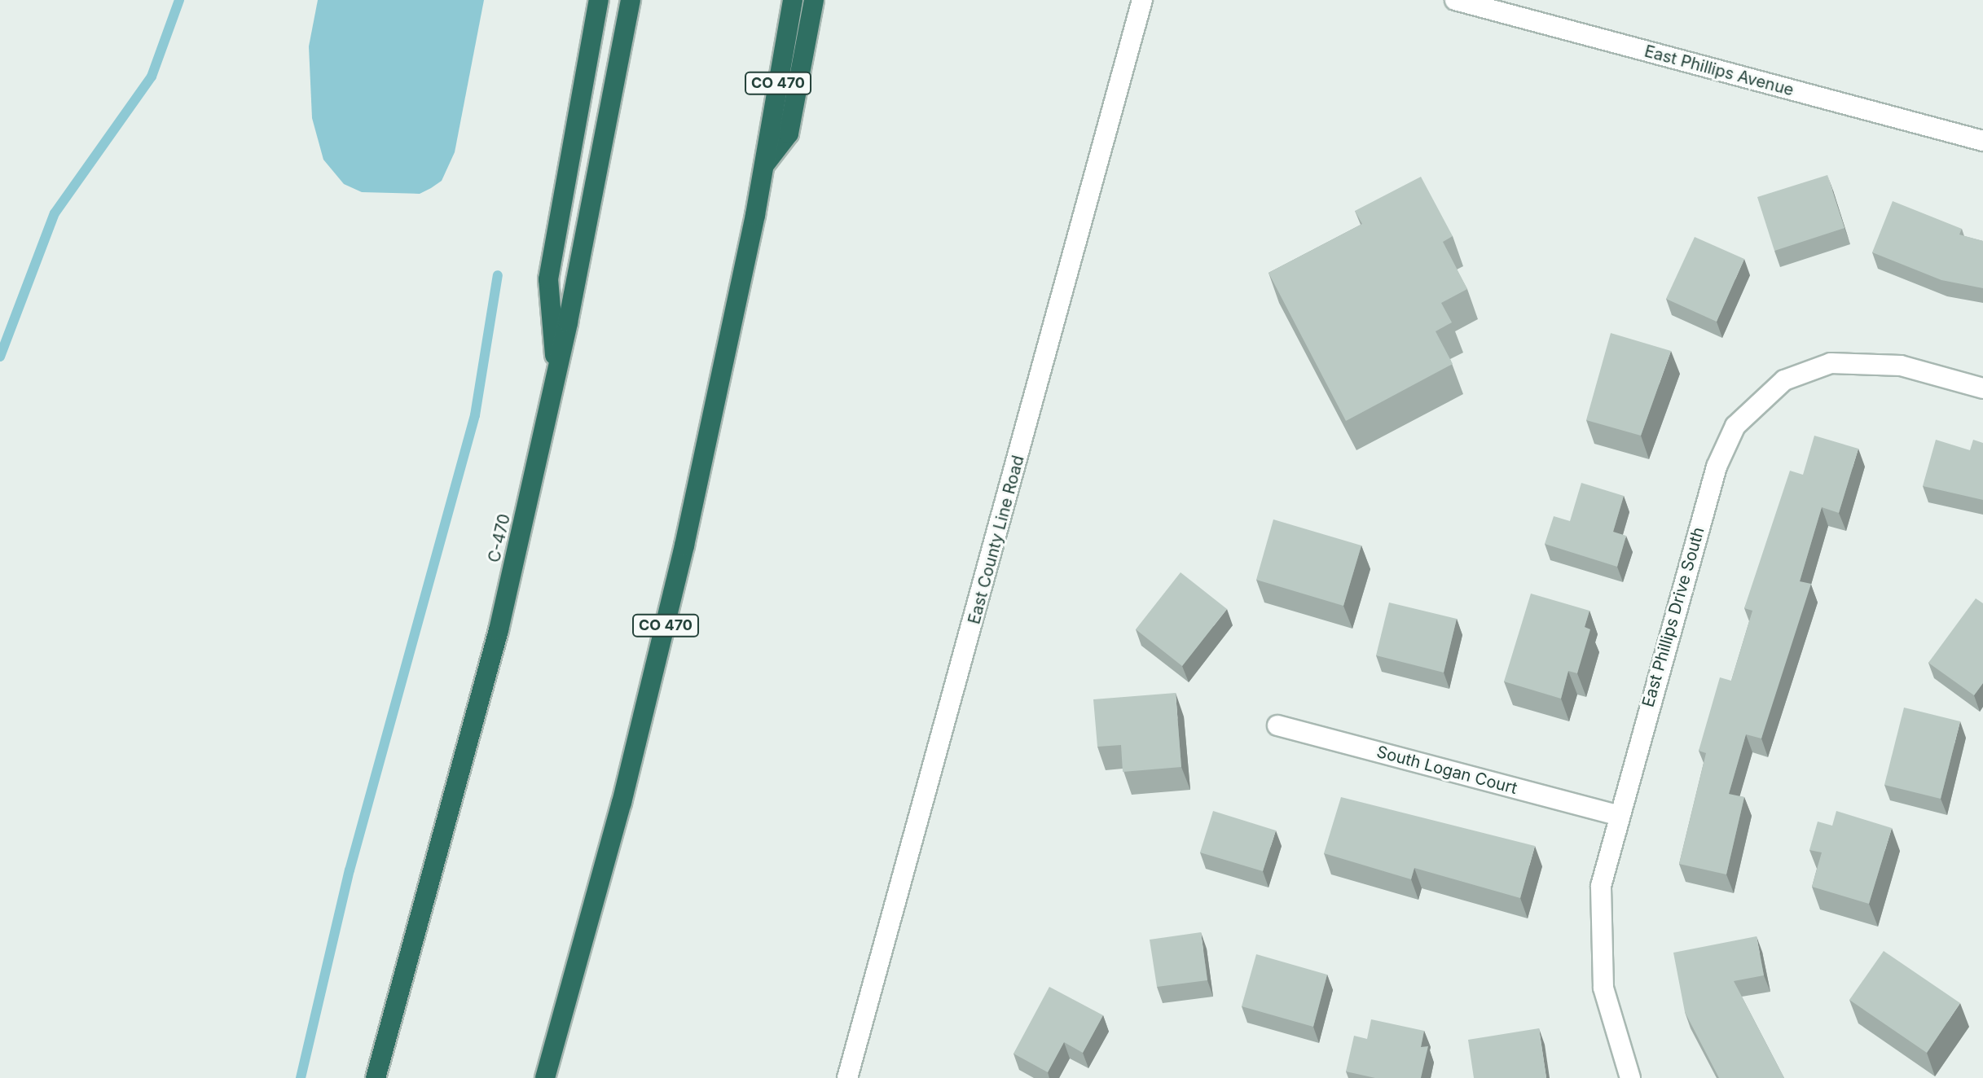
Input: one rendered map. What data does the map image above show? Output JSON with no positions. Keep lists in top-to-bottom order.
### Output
{
  "streets": {
    "highway": ["CO 470", "C-470"],
    "street": [
      "East Phillips Avenue",
      "East County Line Road",
      "East Phillips Drive South",
      "South Logan Court"
    ]
  },
  "crossings": [
    ["East Phillips Drive South", "South Logan Court"]
  ]
}
